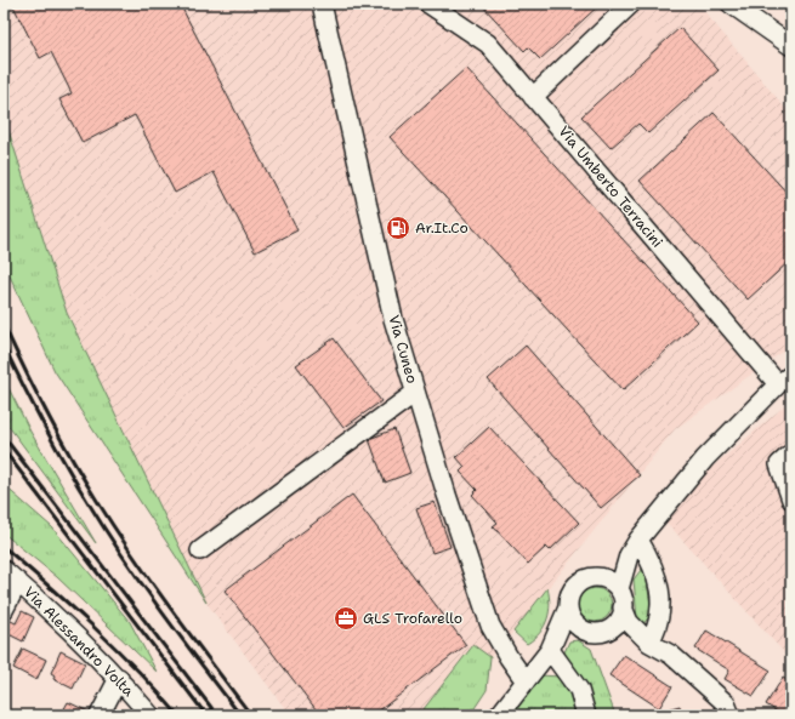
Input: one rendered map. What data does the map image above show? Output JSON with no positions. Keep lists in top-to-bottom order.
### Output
{
  "streets": {
    "street": ["Via Umberto Terracini", "Via Cuneo", "Via Alessandro Volta"]
  },
  "places": {
    "fuel station": ["Ar.It.Co"],
    "office": ["GLS Trofarello"]
  }
}
